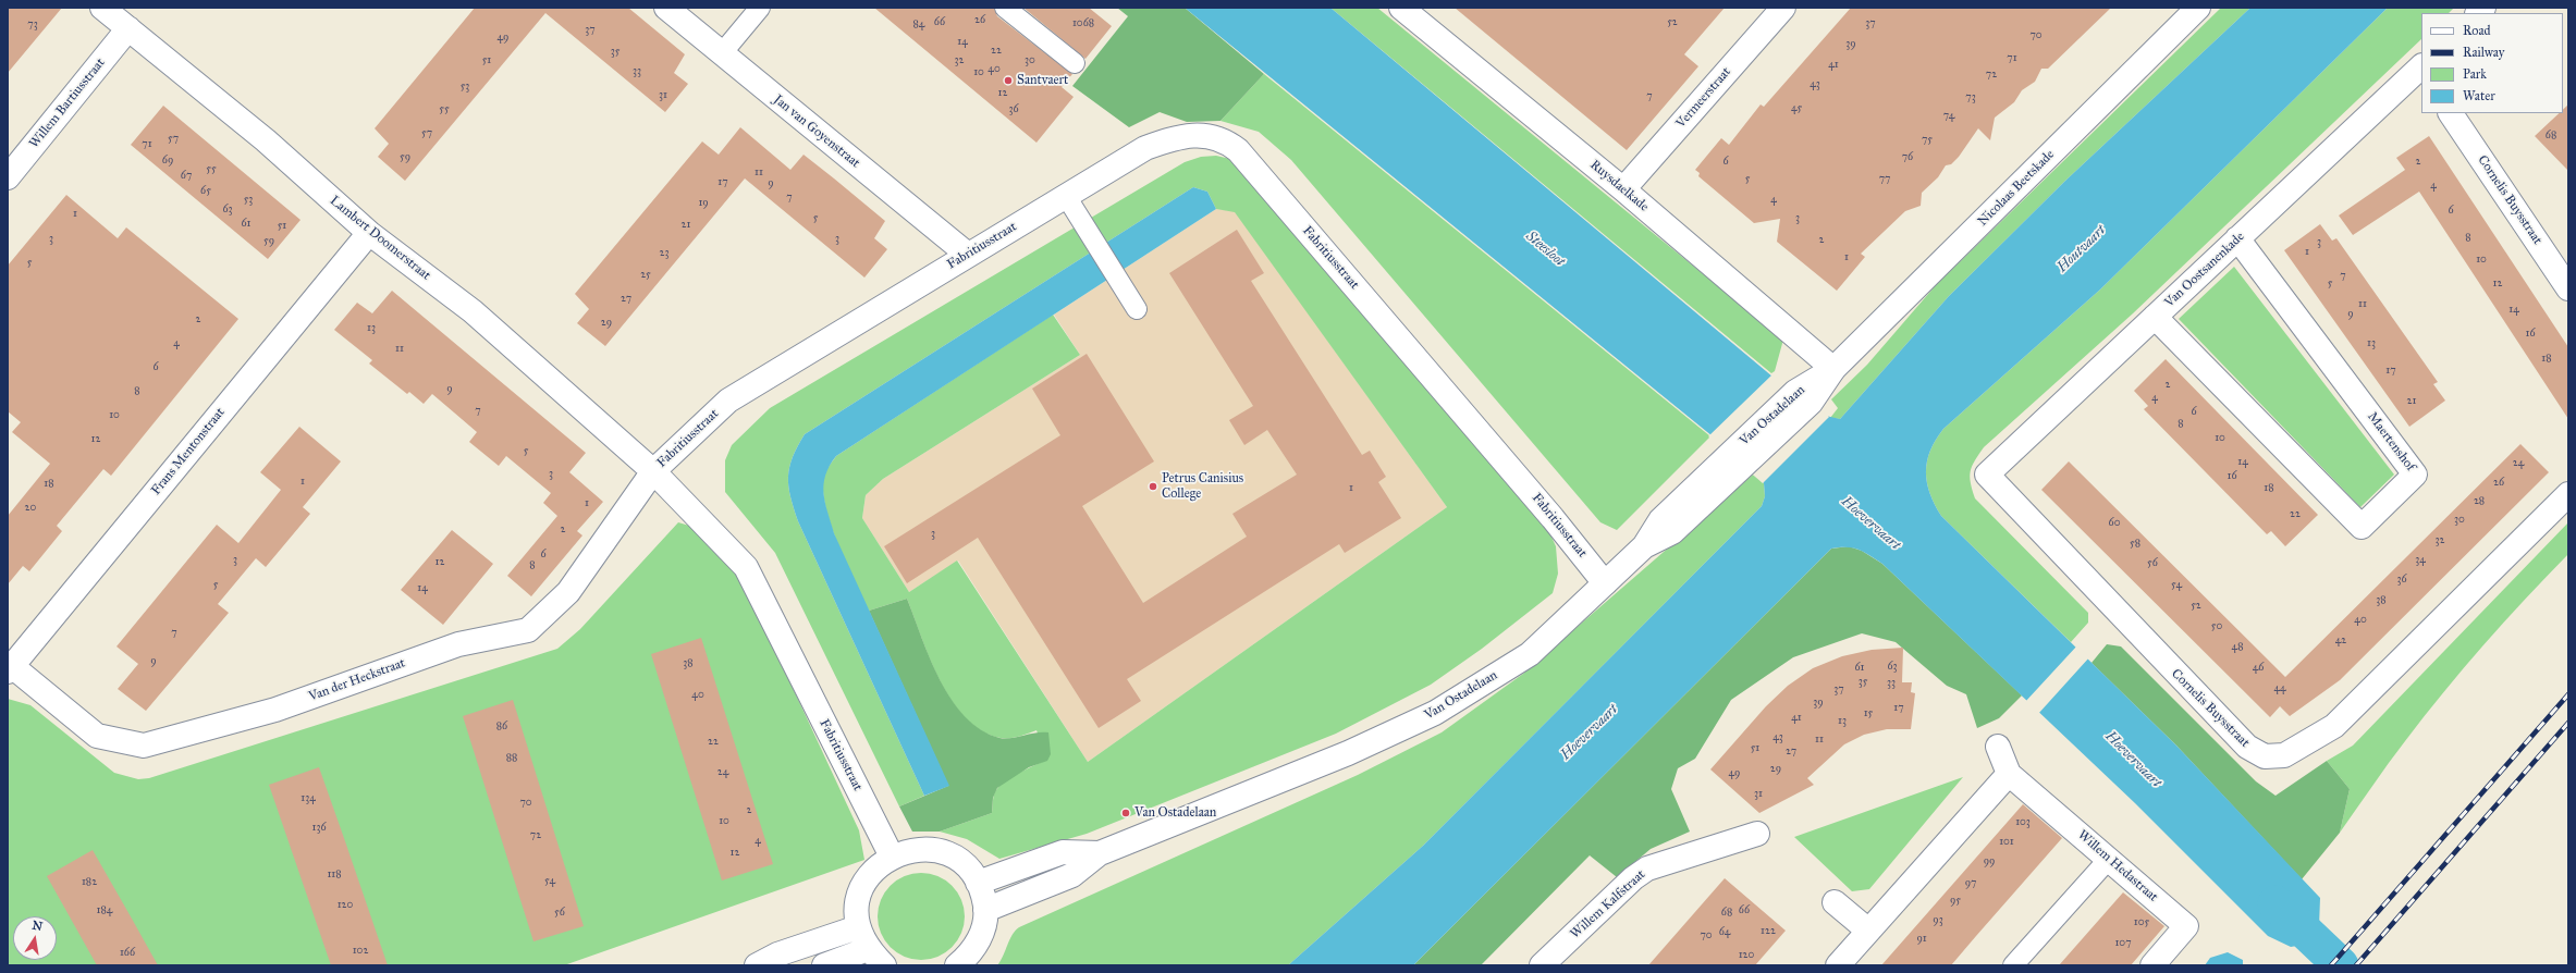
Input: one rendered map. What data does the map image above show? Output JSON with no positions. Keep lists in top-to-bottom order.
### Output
{
  "streets": {
    "street": [
      "Vermeerstraat",
      "Willem Bartiusstraat",
      "Jan van Goyenstraat",
      "Ruysdaelkade",
      "Nicolaas Beetskade",
      "Cornelis Buysstraat",
      "Lambert Doomerstraat",
      "Fabritiusstraat",
      "Van Oostsanenkade",
      "Van Ostadelaan",
      "Maertenshof",
      "Frans Mentonstraat",
      "Van der Heckstraat",
      "Willem Hedastraat",
      "Willem Kalfstraat"
    ]
  },
  "crossings": [
    ["Vermeerstraat", "Ruysdaelkade"],
    ["Willem Bartiusstraat", "Lambert Doomerstraat"],
    ["Jan van Goyenstraat", "Fabritiusstraat"],
    ["Ruysdaelkade", "Nicolaas Beetskade"],
    ["Ruysdaelkade", "Van Ostadelaan"],
    ["Nicolaas Beetskade", "Van Ostadelaan"],
    ["Cornelis Buysstraat", "Van Oostsanenkade"],
    ["Lambert Doomerstraat", "Fabritiusstraat"],
    ["Lambert Doomerstraat", "Frans Mentonstraat"],
    ["Lambert Doomerstraat", "Van der Heckstraat"],
    ["Fabritiusstraat", "Van Ostadelaan"],
    ["Fabritiusstraat", "Van der Heckstraat"],
    ["Van Oostsanenkade", "Maertenshof"],
    ["Frans Mentonstraat", "Van der Heckstraat"]
  ],
  "water": ["Steesloot", "Houtvaart", "Hoevervaart"],
  "places": ["Santvaert", "Petrus Canisius College", "Van Ostadelaan"],
  "house_numbers": [
    "26",
    "66",
    "52",
    "1068",
    "37",
    "73",
    "84",
    "37",
    "70",
    "49",
    "14",
    "39",
    "22",
    "35",
    "71",
    "51",
    "32",
    "30",
    "41",
    "40",
    "33",
    "10",
    "72",
    "43",
    "53",
    "12",
    "31",
    "7",
    "73",
    "45",
    "55",
    "36",
    "74",
    "57",
    "68",
    "57",
    "75",
    "71",
    "59",
    "76",
    "69",
    "6",
    "2",
    "55",
    "11",
    "67",
    "5",
    "77",
    "17",
    "9",
    "4",
    "65",
    "7",
    "53",
    "4",
    "19",
    "63",
    "6",
    "1",
    "5",
    "3",
    "61",
    "21",
    "51",
    "8",
    "3",
    "3",
    "2",
    "59",
    "3",
    "1",
    "23",
    "1",
    "10",
    "5",
    "25",
    "7",
    "5",
    "12",
    "27",
    "11",
    "14",
    "9",
    "2",
    "29",
    "13",
    "16",
    "4",
    "13",
    "11",
    "18",
    "6",
    "17",
    "2",
    "9",
    "8",
    "4",
    "21",
    "7",
    "6",
    "10",
    "8",
    "10",
    "12",
    "5",
    "14",
    "24",
    "3",
    "16",
    "1",
    "26",
    "18",
    "1",
    "18",
    "28",
    "1",
    "20",
    "22",
    "30",
    "60",
    "2",
    "3",
    "32",
    "58",
    "6",
    "3",
    "34",
    "12",
    "56",
    "8",
    "36",
    "5",
    "54",
    "14",
    "38",
    "52",
    "40",
    "50",
    "7",
    "42",
    "48",
    "9",
    "38",
    "63",
    "61",
    "46",
    "35",
    "33",
    "44",
    "37",
    "40",
    "39",
    "17",
    "15",
    "41",
    "13",
    "86",
    "43",
    "11",
    "22",
    "51",
    "27",
    "88",
    "29",
    "24",
    "49",
    "31",
    "134",
    "70",
    "2",
    "10",
    "103",
    "136",
    "72",
    "4",
    "101",
    "12",
    "99",
    "118",
    "54",
    "182",
    "97",
    "95",
    "120",
    "184",
    "66",
    "56",
    "68",
    "93",
    "105",
    "122",
    "64",
    "70",
    "91",
    "107",
    "102",
    "166",
    "120"
  ],
  "legend": [
    "Road",
    "Railway",
    "Park",
    "Water"
  ],
  "north": "top"
}
